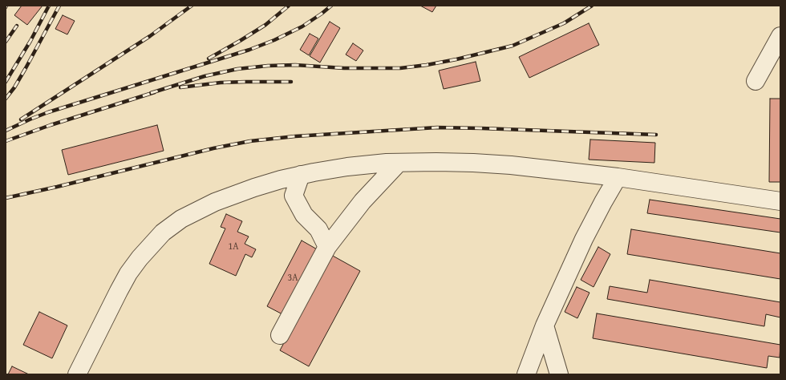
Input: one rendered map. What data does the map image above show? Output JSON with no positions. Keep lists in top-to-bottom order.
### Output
{
  "house_numbers": ["1А", "3А"]
}
